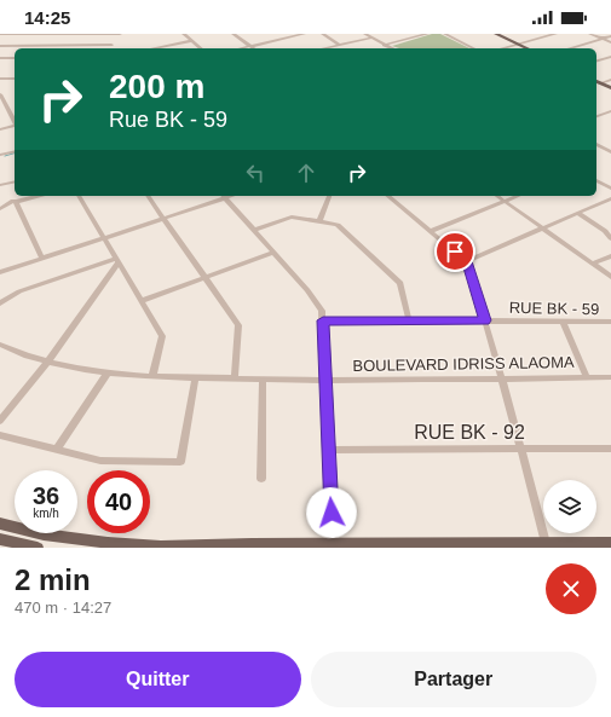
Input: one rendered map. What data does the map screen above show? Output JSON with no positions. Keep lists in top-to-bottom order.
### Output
{
  "streets": {
    "street": ["RUE BK - 59", "BOULEVARD IDRISS ALAOMA", "RUE BK - 92"]
  },
  "page": {
    "status": "14:25",
    "turn": ["200 m", "Rue BK - 59"],
    "speed": "36 km/h",
    "limit": "40",
    "heading": ["2 min", "470 m · 14:27"],
    "buttons": ["Quitter", "Partager"]
  }
}
